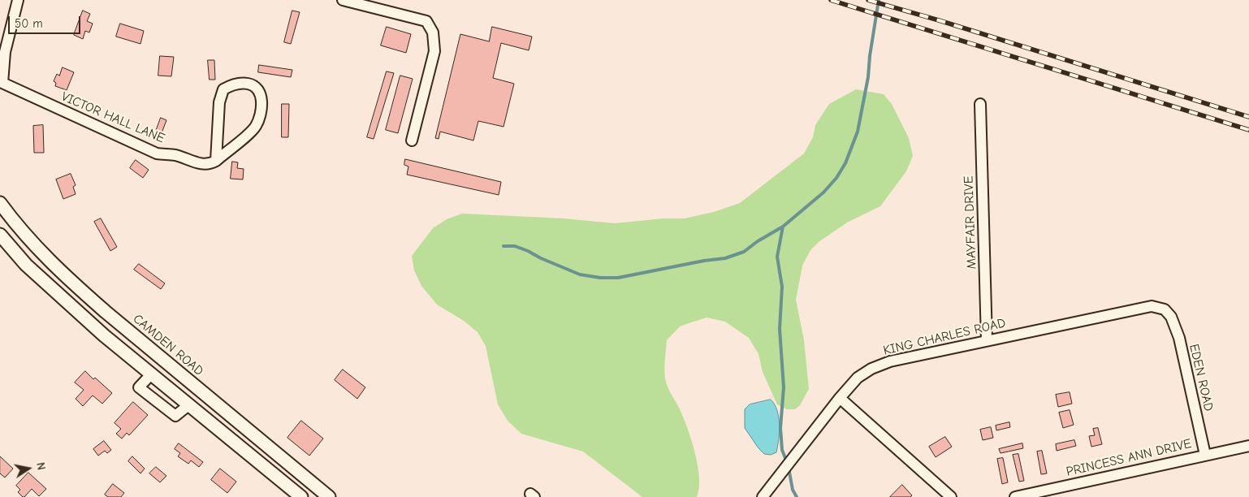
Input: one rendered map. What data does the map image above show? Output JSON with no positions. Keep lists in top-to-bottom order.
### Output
{
  "streets": {
    "main road": ["CAMDEN ROAD"],
    "street": [
      "VICTOR HALL LANE",
      "MAYFAIR DRIVE",
      "KING CHARLES ROAD",
      "EDEN ROAD",
      "PRINCESS ANN DRIVE"
    ]
  },
  "crossings": [
    ["MAYFAIR DRIVE", "KING CHARLES ROAD"],
    ["KING CHARLES ROAD", "EDEN ROAD"],
    ["EDEN ROAD", "PRINCESS ANN DRIVE"]
  ],
  "scale_bar": "50 m",
  "north": "right"
}
